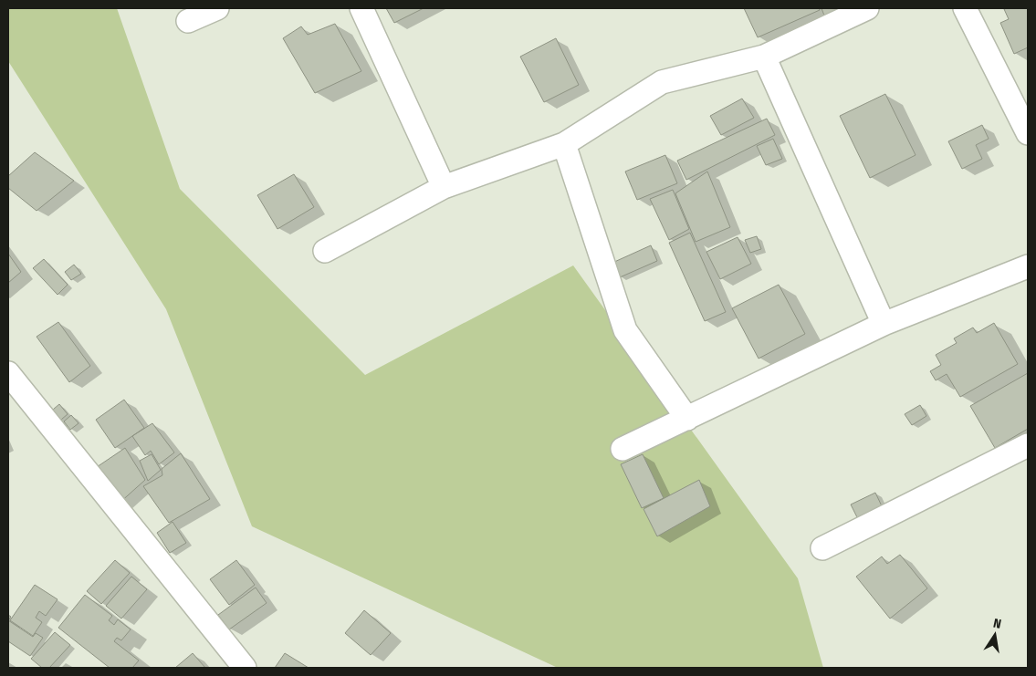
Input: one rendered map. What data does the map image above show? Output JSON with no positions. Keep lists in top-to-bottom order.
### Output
{
  "north": "top"
}
